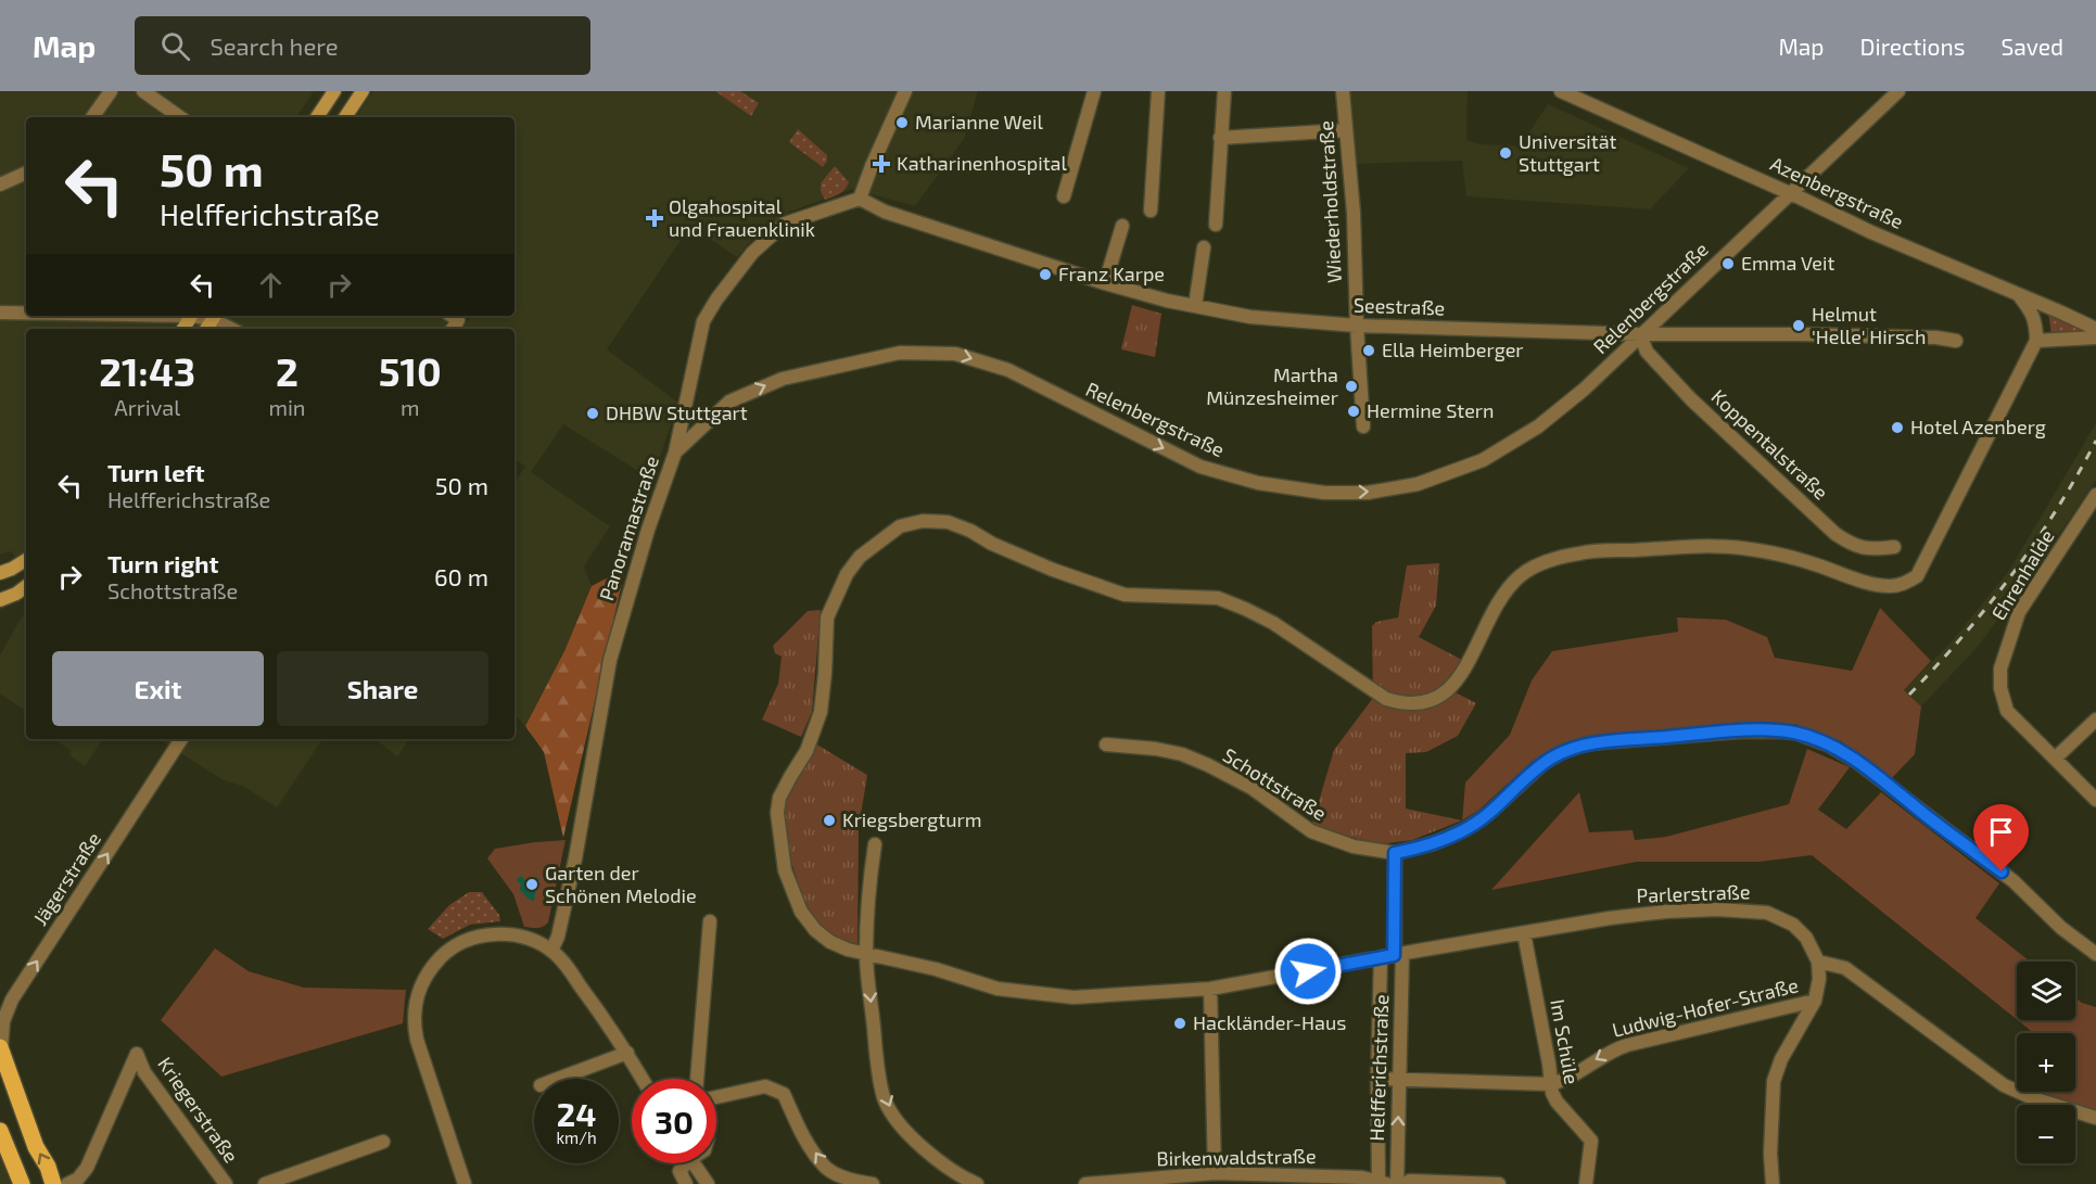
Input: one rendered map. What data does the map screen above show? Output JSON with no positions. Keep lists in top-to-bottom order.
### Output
{
  "streets": {
    "street": [
      "Azenbergstraße",
      "Wiederholdstraße",
      "Relenbergstraße",
      "Seestraße",
      "Koppentalstraße",
      "Panoramastraße",
      "Ehrenhalde",
      "Schottstraße",
      "Jägerstraße",
      "Parlerstraße",
      "Ludwig-Hofer-Straße",
      "Im Schüle",
      "Helfferichstraße",
      "Kriegerstraße",
      "Birkenwaldstraße"
    ]
  },
  "crossings": [
    ["Azenbergstraße", "Relenbergstraße"],
    ["Wiederholdstraße", "Seestraße"],
    ["Relenbergstraße", "Seestraße"],
    ["Relenbergstraße", "Koppentalstraße"],
    ["Relenbergstraße", "Panoramastraße"],
    ["Seestraße", "Koppentalstraße"],
    ["Seestraße", "Panoramastraße"],
    ["Schottstraße", "Helfferichstraße"],
    ["Parlerstraße", "Im Schüle"],
    ["Parlerstraße", "Helfferichstraße"],
    ["Ludwig-Hofer-Straße", "Im Schüle"],
    ["Ludwig-Hofer-Straße", "Helfferichstraße"],
    ["Helfferichstraße", "Birkenwaldstraße"]
  ],
  "one_way": ["Relenbergstraße", "Jägerstraße", "Ludwig-Hofer-Straße"],
  "places": {
    "other": [
      "Marianne Weil",
      "Universität Stuttgart",
      "Emma Veit",
      "Franz Karpe",
      "Helmut 'Helle' Hirsch",
      "Ella Heimberger",
      "Martha Münzesheimer",
      "Hermine Stern",
      "DHBW Stuttgart",
      "Hotel Azenberg",
      "Kriegsbergturm",
      "Garten der Schönen Melodie",
      "Hackländer-Haus"
    ],
    "health": ["Katharinenhospital", "Olgahospital und Frauenklinik"]
  },
  "page": {
    "header": "Map",
    "search": "Search here",
    "nav": ["Map", "Directions", "Saved"],
    "turn": ["50 m", "Helfferichstraße"],
    "eta": [
      "21:43",
      "Arrival",
      "2",
      "min",
      "510",
      "m"
    ],
    "list": [
      {
        "name": "Turn left",
        "note": "Helfferichstraße",
        "value": "50 m"
      },
      {
        "name": "Turn right",
        "note": "Schottstraße",
        "value": "60 m"
      }
    ],
    "buttons": ["Exit", "Share"],
    "map_buttons": ["+", "−"],
    "speed": "24 km/h",
    "limit": "30"
  }
}
